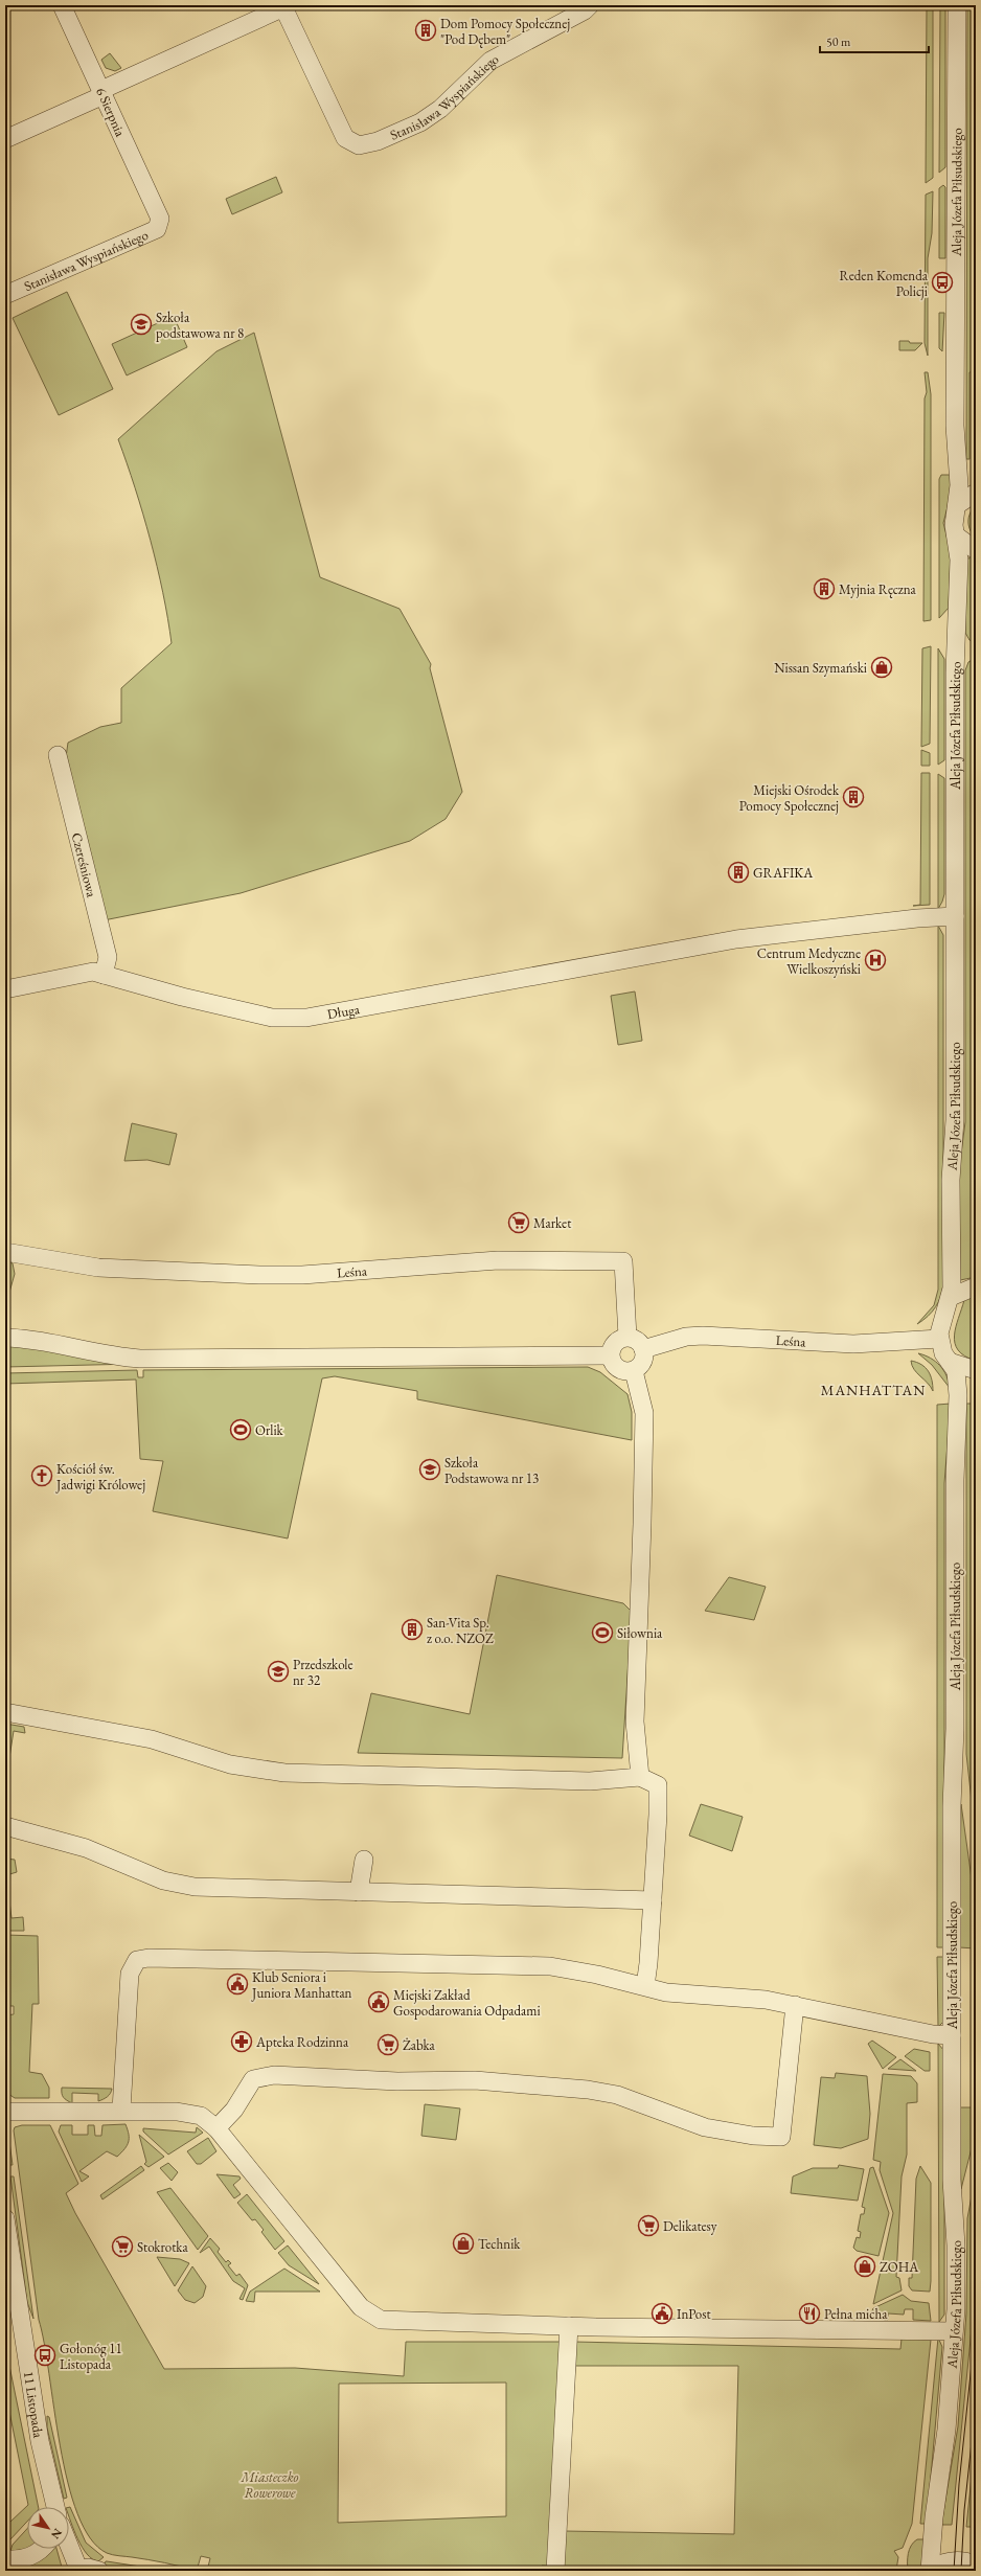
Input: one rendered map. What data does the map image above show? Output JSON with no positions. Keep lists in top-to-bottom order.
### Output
{
  "streets": {
    "street": [
      "Stanisława Wyspiańskiego",
      "6 Sierpnia",
      "Aleja Józefa Piłsudskiego",
      "Czereśniowa",
      "Długa",
      "Leśna",
      "11 Listopada"
    ]
  },
  "crossings": [
    ["Stanisława Wyspiańskiego", "6 Sierpnia"],
    ["Aleja Józefa Piłsudskiego", "Długa"],
    ["Aleja Józefa Piłsudskiego", "Leśna"],
    ["Czereśniowa", "Długa"]
  ],
  "districts": ["MANHATTAN"],
  "parks": ["Miasteczko Rowerowe"],
  "places": {
    "building": [
      "Dom Pomocy Społecznej \"Pod Dębem\"",
      "Myjnia Ręczna",
      "Miejski Ośrodek Pomocy Społecznej",
      "GRAFIKA",
      "San-Vita Sp. z o.o. NZOZ"
    ],
    "bus stop": ["Reden Komenda Policji", "Gołonóg 11 Listopada"],
    "school or university": ["Szkoła podstawowa nr 8", "Szkoła Podstawowa nr 13", "Przedszkole nr 32"],
    "shop": ["Nissan Szymański", "Technik", "ZOHA"],
    "hospital": ["Centrum Medyczne Wielkoszyński"],
    "supermarket": [
      "Market",
      "Żabka",
      "Delikatesy",
      "Stokrotka"
    ],
    "sports": ["Orlik", "Siłownia"],
    "church": ["Kościół św. Jadwigi Królowej"],
    "public building": ["Klub Seniora i Juniora Manhattan", "Miejski Zakład Gospodarowania Odpadami", "InPost"],
    "pharmacy": ["Apteka Rodzinna"],
    "restaurant": ["Pełna micha"]
  },
  "scale_bar": "50 m",
  "north": "bottom right"
}
